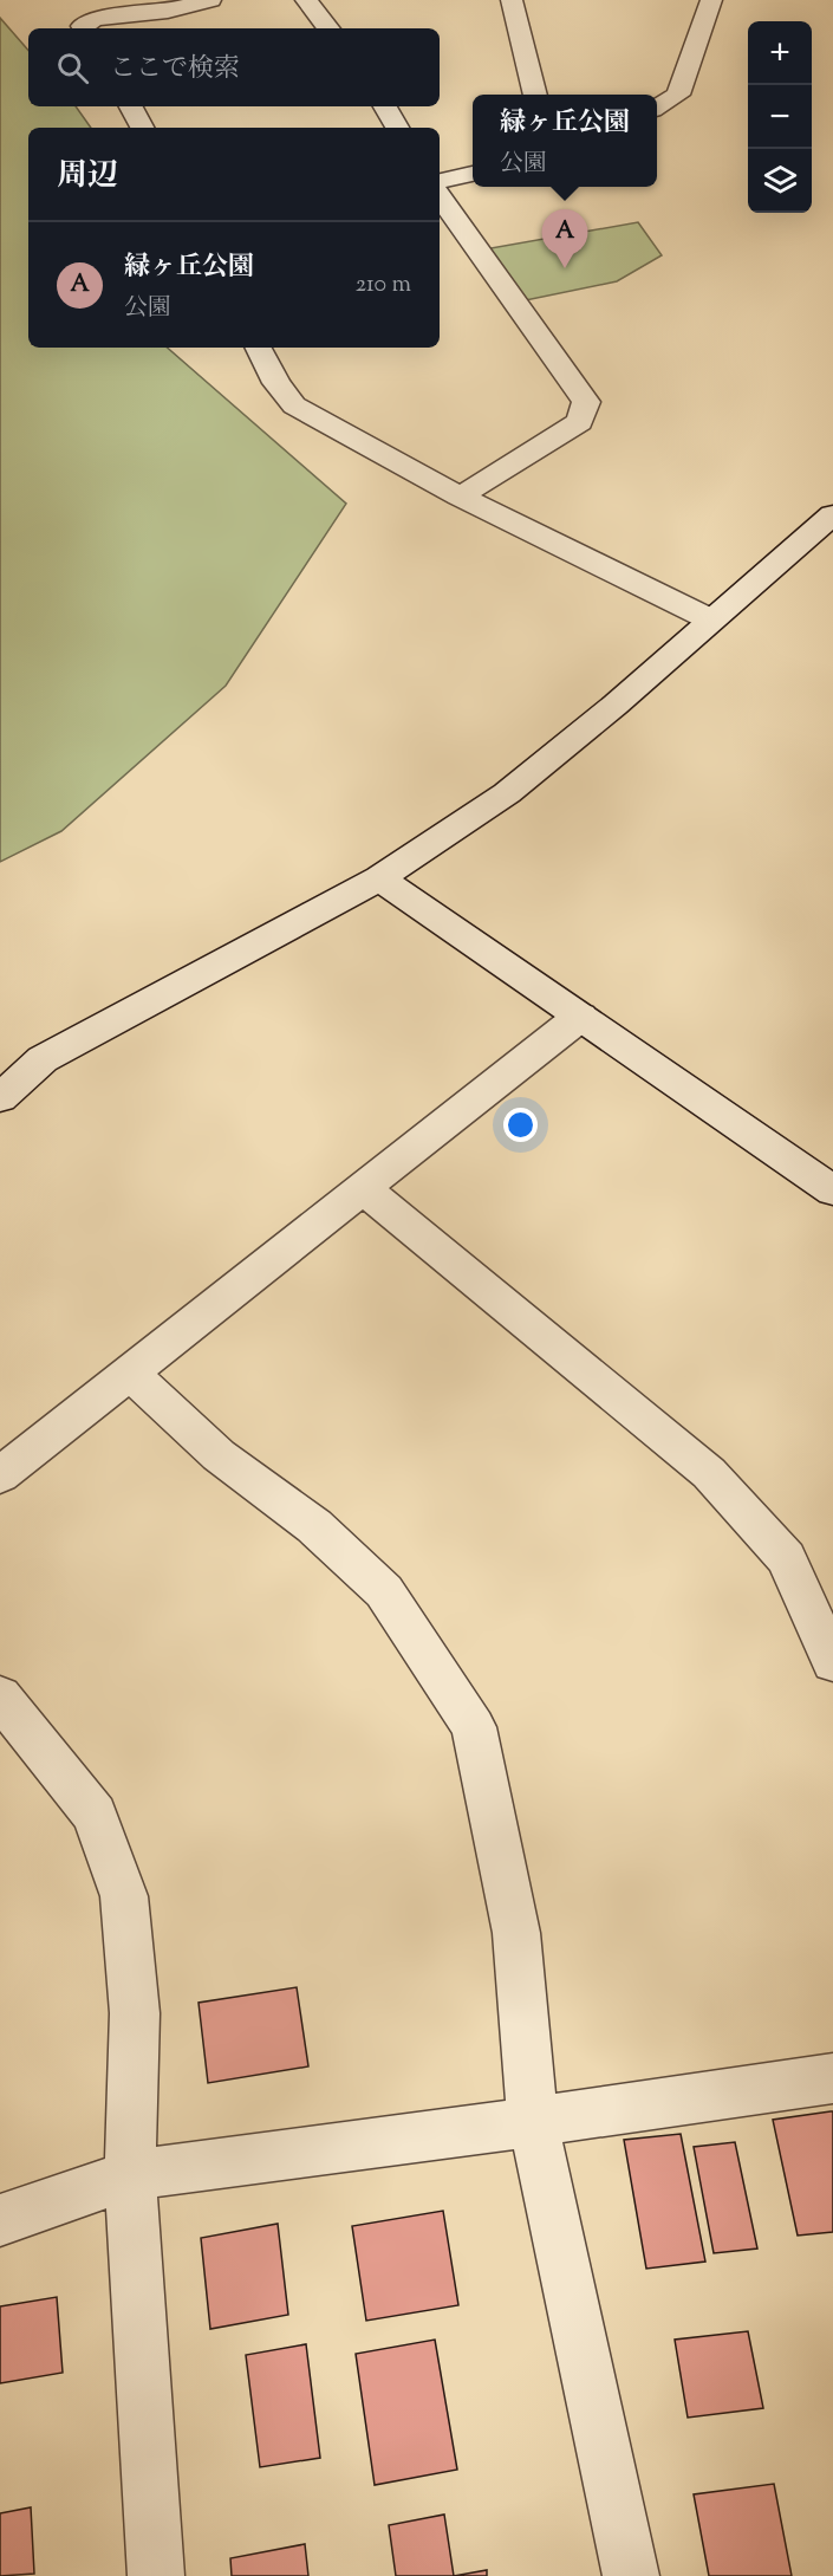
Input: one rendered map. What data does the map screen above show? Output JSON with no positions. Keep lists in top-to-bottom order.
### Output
{
  "page": {
    "map_buttons": ["+", "−"],
    "search": "ここで検索",
    "popup": ["緑ヶ丘公園", "公園"],
    "heading": "周辺",
    "pins": "A",
    "list": [
      {
        "mark": "A",
        "name": "緑ヶ丘公園",
        "note": "公園",
        "value": "210 m"
      }
    ]
  }
}
